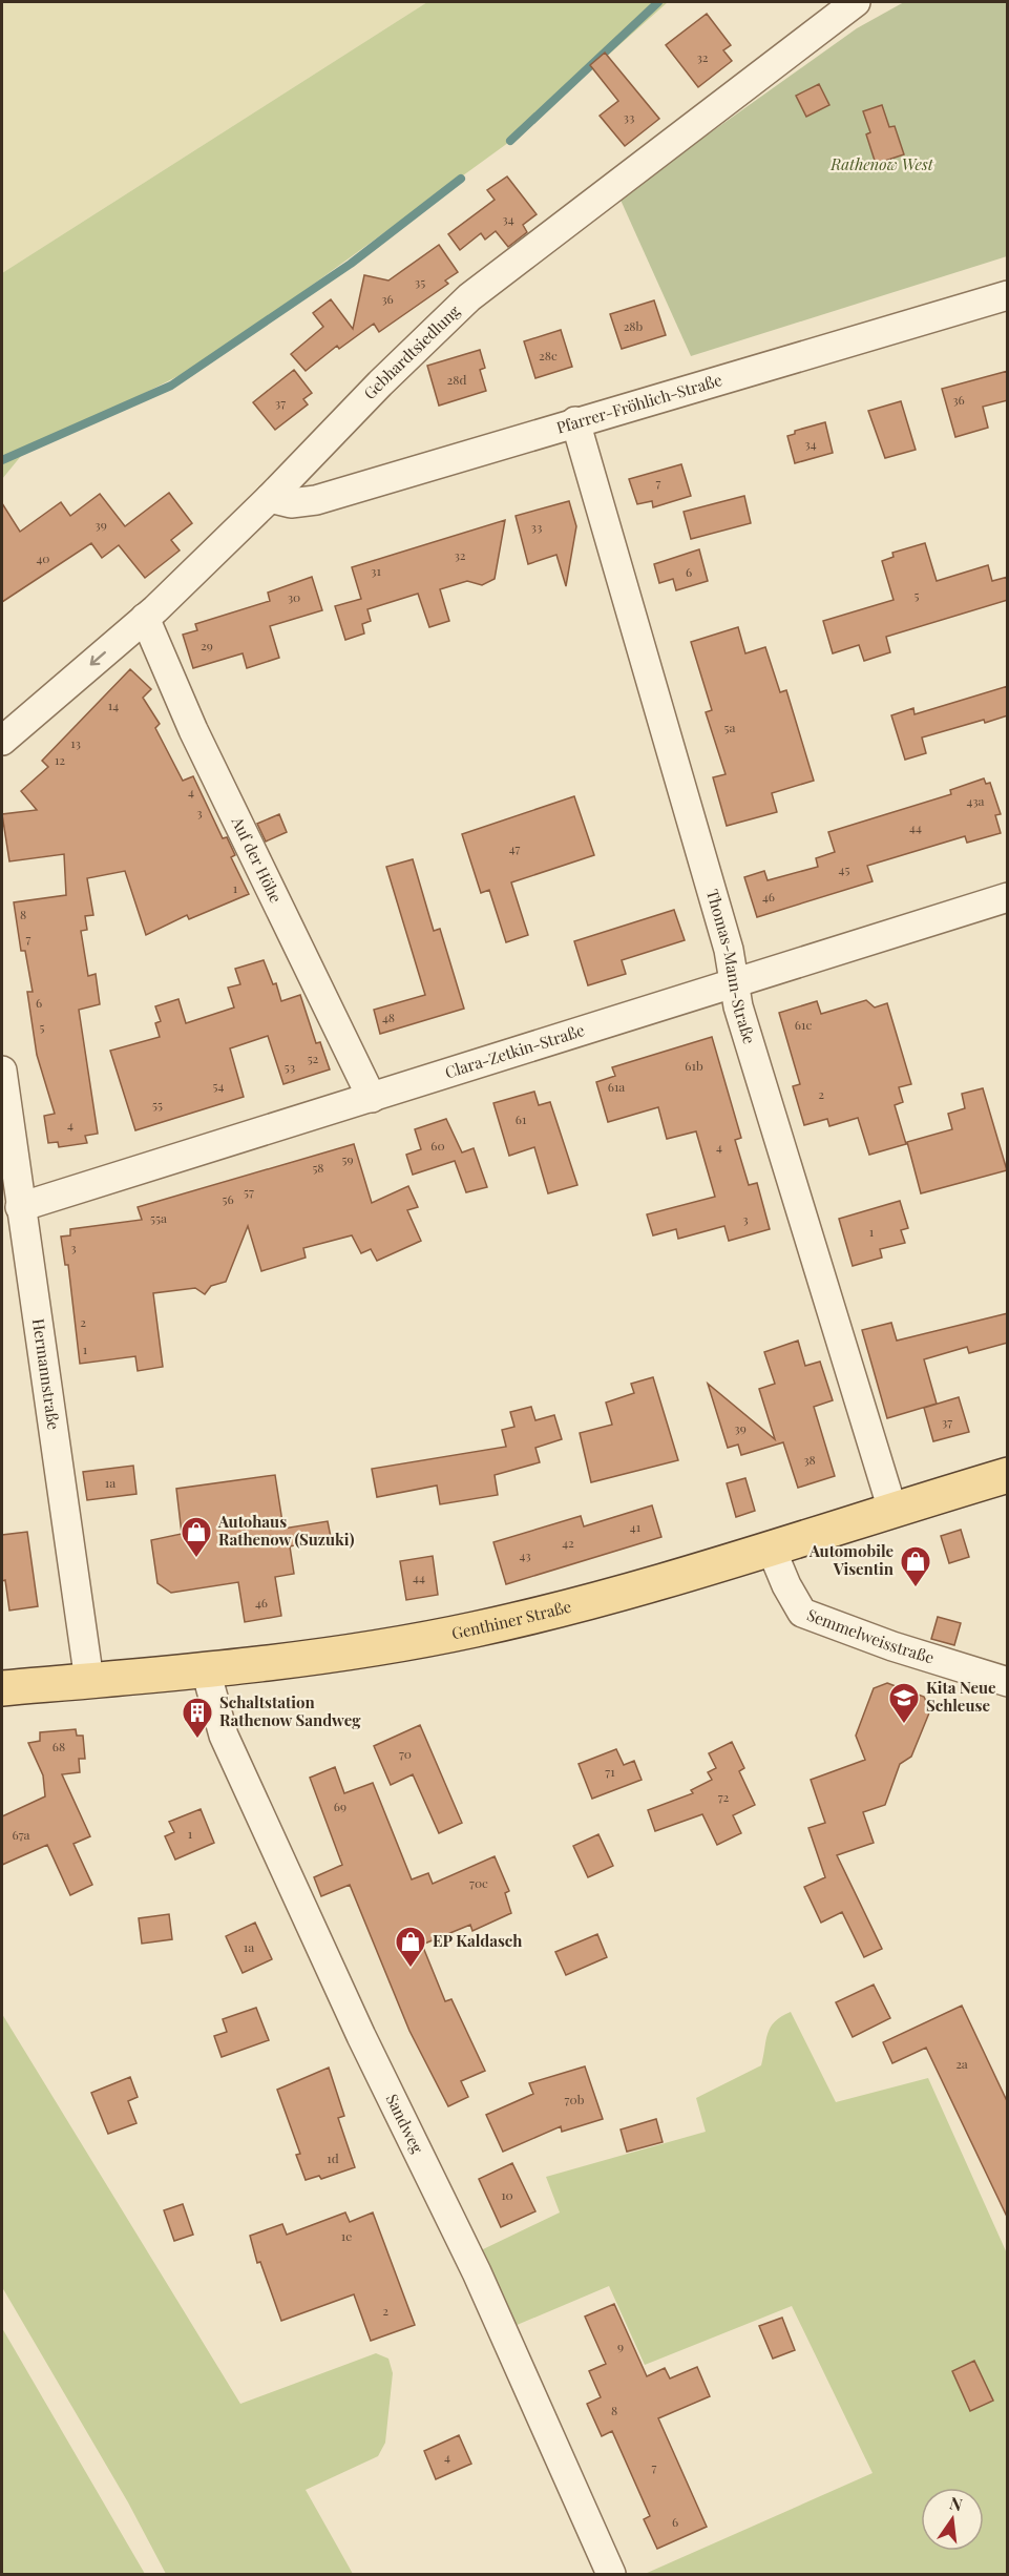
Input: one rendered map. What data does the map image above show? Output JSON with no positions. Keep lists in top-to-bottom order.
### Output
{
  "streets": {
    "main road": ["Genthiner Straße"],
    "street": [
      "Gebhardtsiedlung",
      "Pfarrer-Fröhlich-Straße",
      "Auf der Höhe",
      "Thomas-Mann-Straße",
      "Clara-Zetkin-Straße",
      "Hermannstraße",
      "Semmelweisstraße",
      "Sandweg"
    ]
  },
  "crossings": [
    ["Gebhardtsiedlung", "Pfarrer-Fröhlich-Straße"],
    ["Gebhardtsiedlung", "Auf der Höhe"],
    ["Pfarrer-Fröhlich-Straße", "Thomas-Mann-Straße"],
    ["Auf der Höhe", "Clara-Zetkin-Straße"],
    ["Thomas-Mann-Straße", "Clara-Zetkin-Straße"],
    ["Thomas-Mann-Straße", "Genthiner Straße"],
    ["Clara-Zetkin-Straße", "Hermannstraße"],
    ["Hermannstraße", "Genthiner Straße"],
    ["Genthiner Straße", "Semmelweisstraße"],
    ["Genthiner Straße", "Sandweg"]
  ],
  "parks": ["Rathenow West"],
  "places": {
    "shop": ["Autohaus Rathenow (Suzuki)", "Automobile Visentin", "EP Kaldasch"],
    "school or university": ["Kita Neue Schleuse"],
    "building": ["Schaltstation Rathenow Sandweg"]
  },
  "house_numbers": [
    "32",
    "33",
    "34",
    "35",
    "36",
    "28b",
    "28c",
    "28d",
    "36",
    "37",
    "34",
    "7",
    "39",
    "33",
    "32",
    "40",
    "31",
    "6",
    "5",
    "30",
    "29",
    "14",
    "5a",
    "13",
    "12",
    "4",
    "43a",
    "3",
    "44",
    "47",
    "45",
    "1",
    "46",
    "8",
    "7",
    "6",
    "48",
    "61c",
    "5",
    "52",
    "61b",
    "53",
    "54",
    "61a",
    "2",
    "55",
    "61",
    "4",
    "60",
    "4",
    "59",
    "58",
    "57",
    "56",
    "55a",
    "3",
    "1",
    "3",
    "2",
    "1",
    "37",
    "39",
    "38",
    "1a",
    "41",
    "42",
    "43",
    "44",
    "46",
    "68",
    "70",
    "71",
    "72",
    "69",
    "1",
    "67a",
    "70c",
    "1a",
    "2a",
    "70b",
    "1d",
    "10",
    "1e",
    "2",
    "9",
    "8",
    "4",
    "7",
    "6"
  ],
  "north": "top"
}
